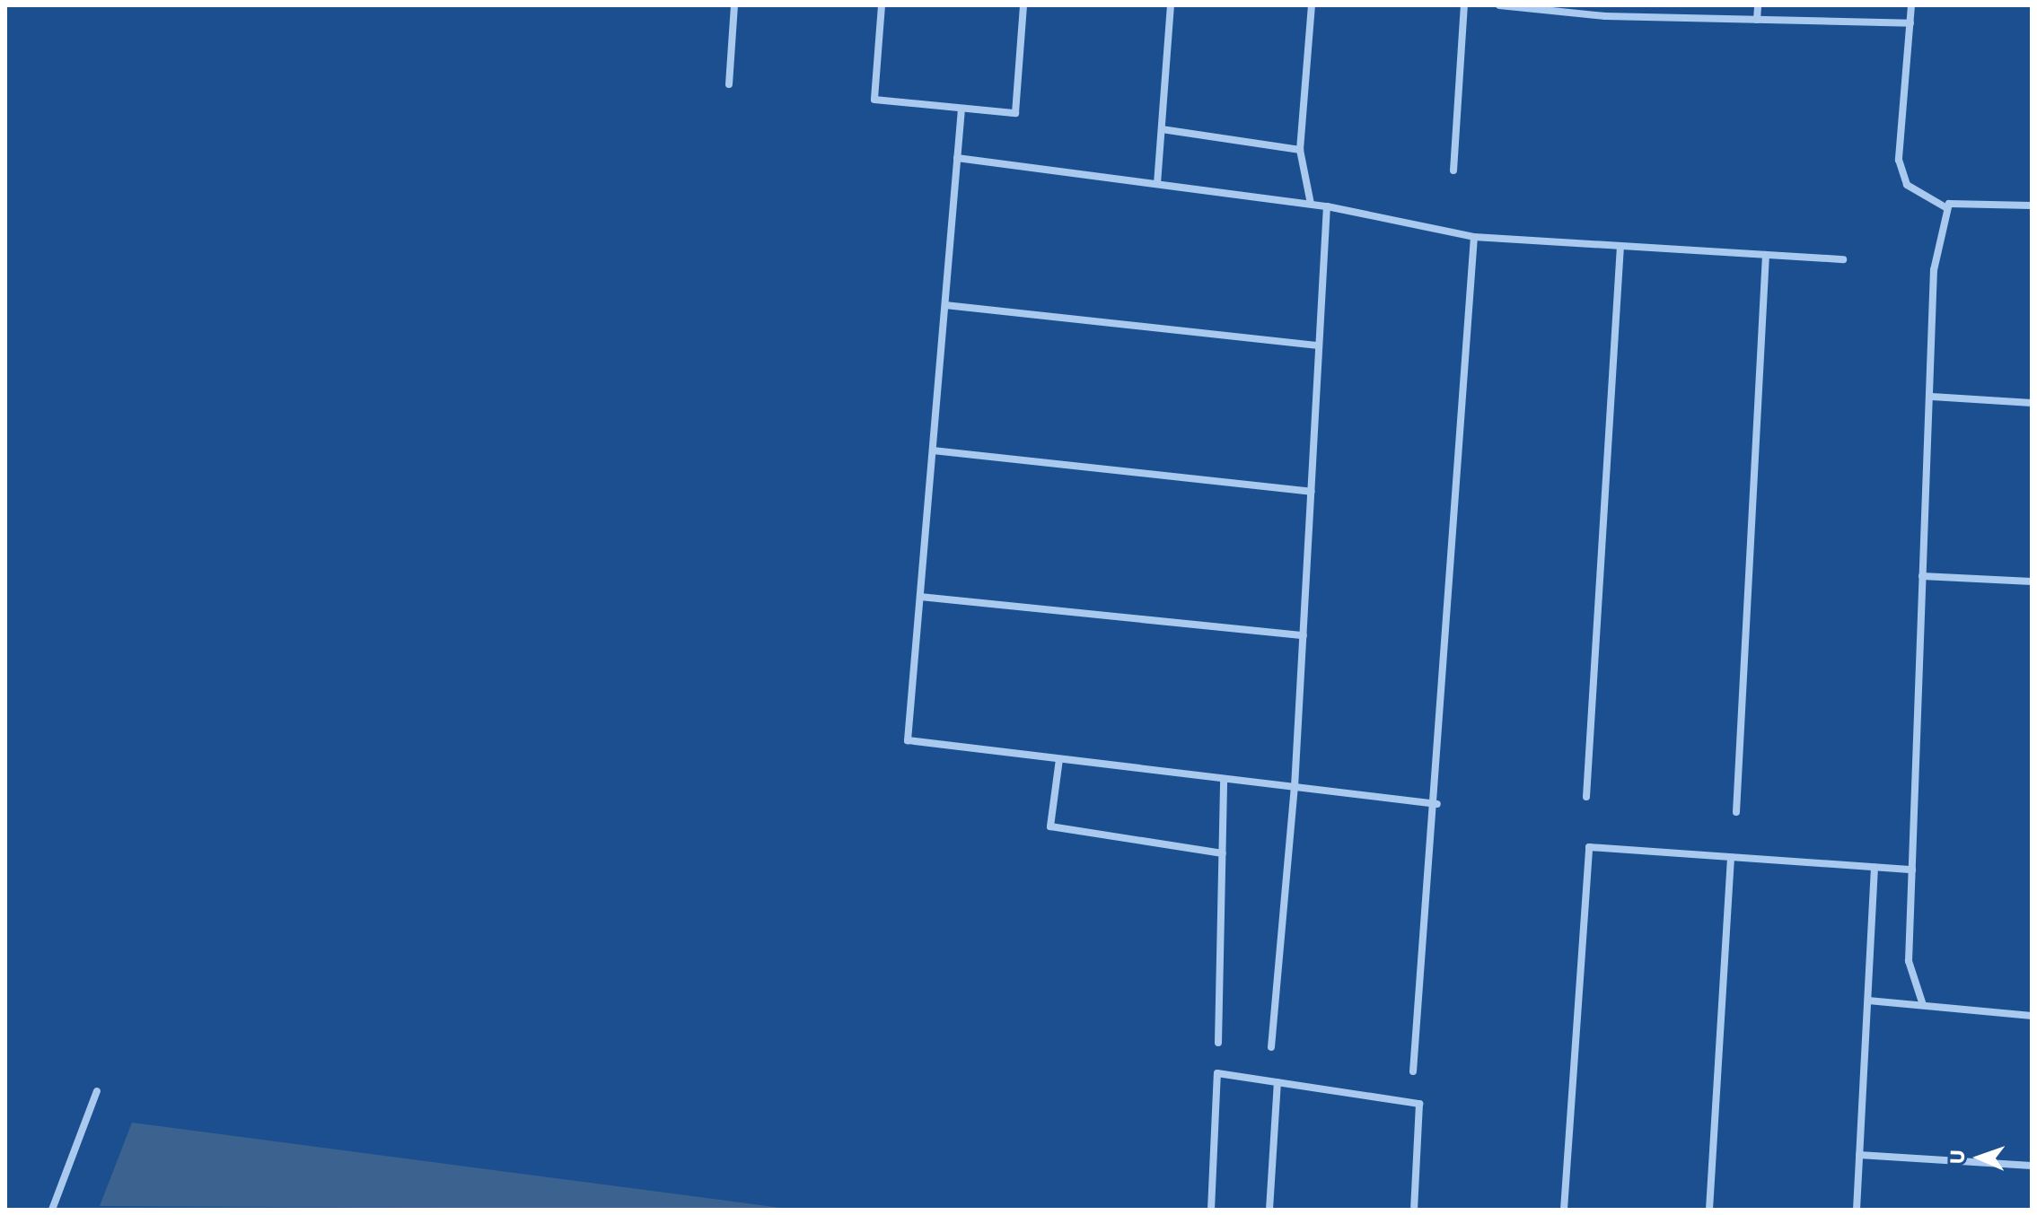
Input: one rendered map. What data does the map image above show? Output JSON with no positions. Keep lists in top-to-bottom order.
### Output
{
  "north": "left"
}
